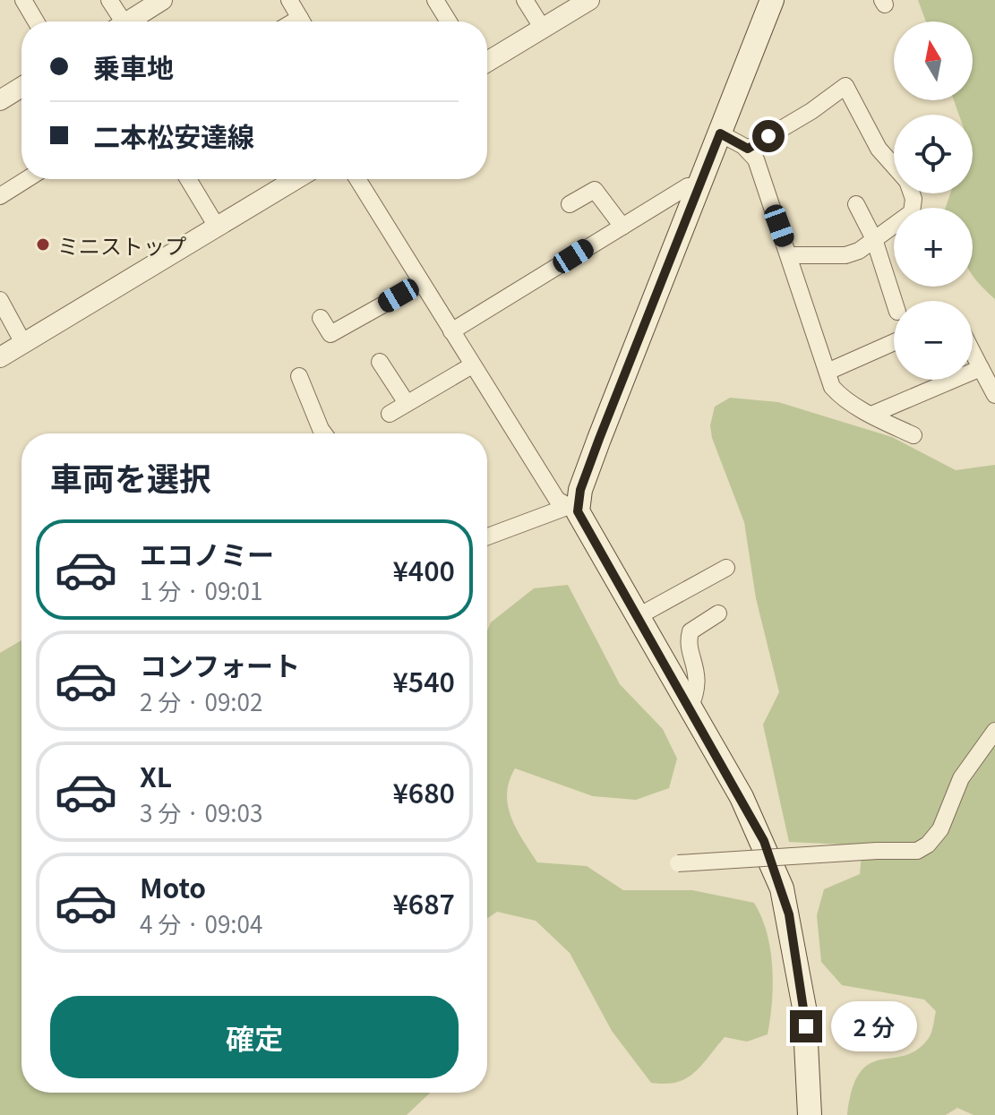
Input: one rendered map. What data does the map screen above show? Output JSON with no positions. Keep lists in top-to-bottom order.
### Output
{
  "places": ["ミニストップ"],
  "north": "top",
  "page": {
    "map_buttons": ["+", "−"],
    "banner": ["乗車地", "二本松安達線"],
    "heading": "車両を選択",
    "list": [
      {
        "name": "エコノミー",
        "note": "1 分 · 09:01",
        "value": "¥400"
      },
      {
        "name": "コンフォート",
        "note": "2 分 · 09:02",
        "value": "¥540"
      },
      {
        "name": "XL",
        "note": "3 分 · 09:03",
        "value": "¥680"
      },
      {
        "name": "Moto",
        "note": "4 分 · 09:04",
        "value": "¥687"
      }
    ],
    "buttons": "確定",
    "bubble": "2 分"
  }
}
